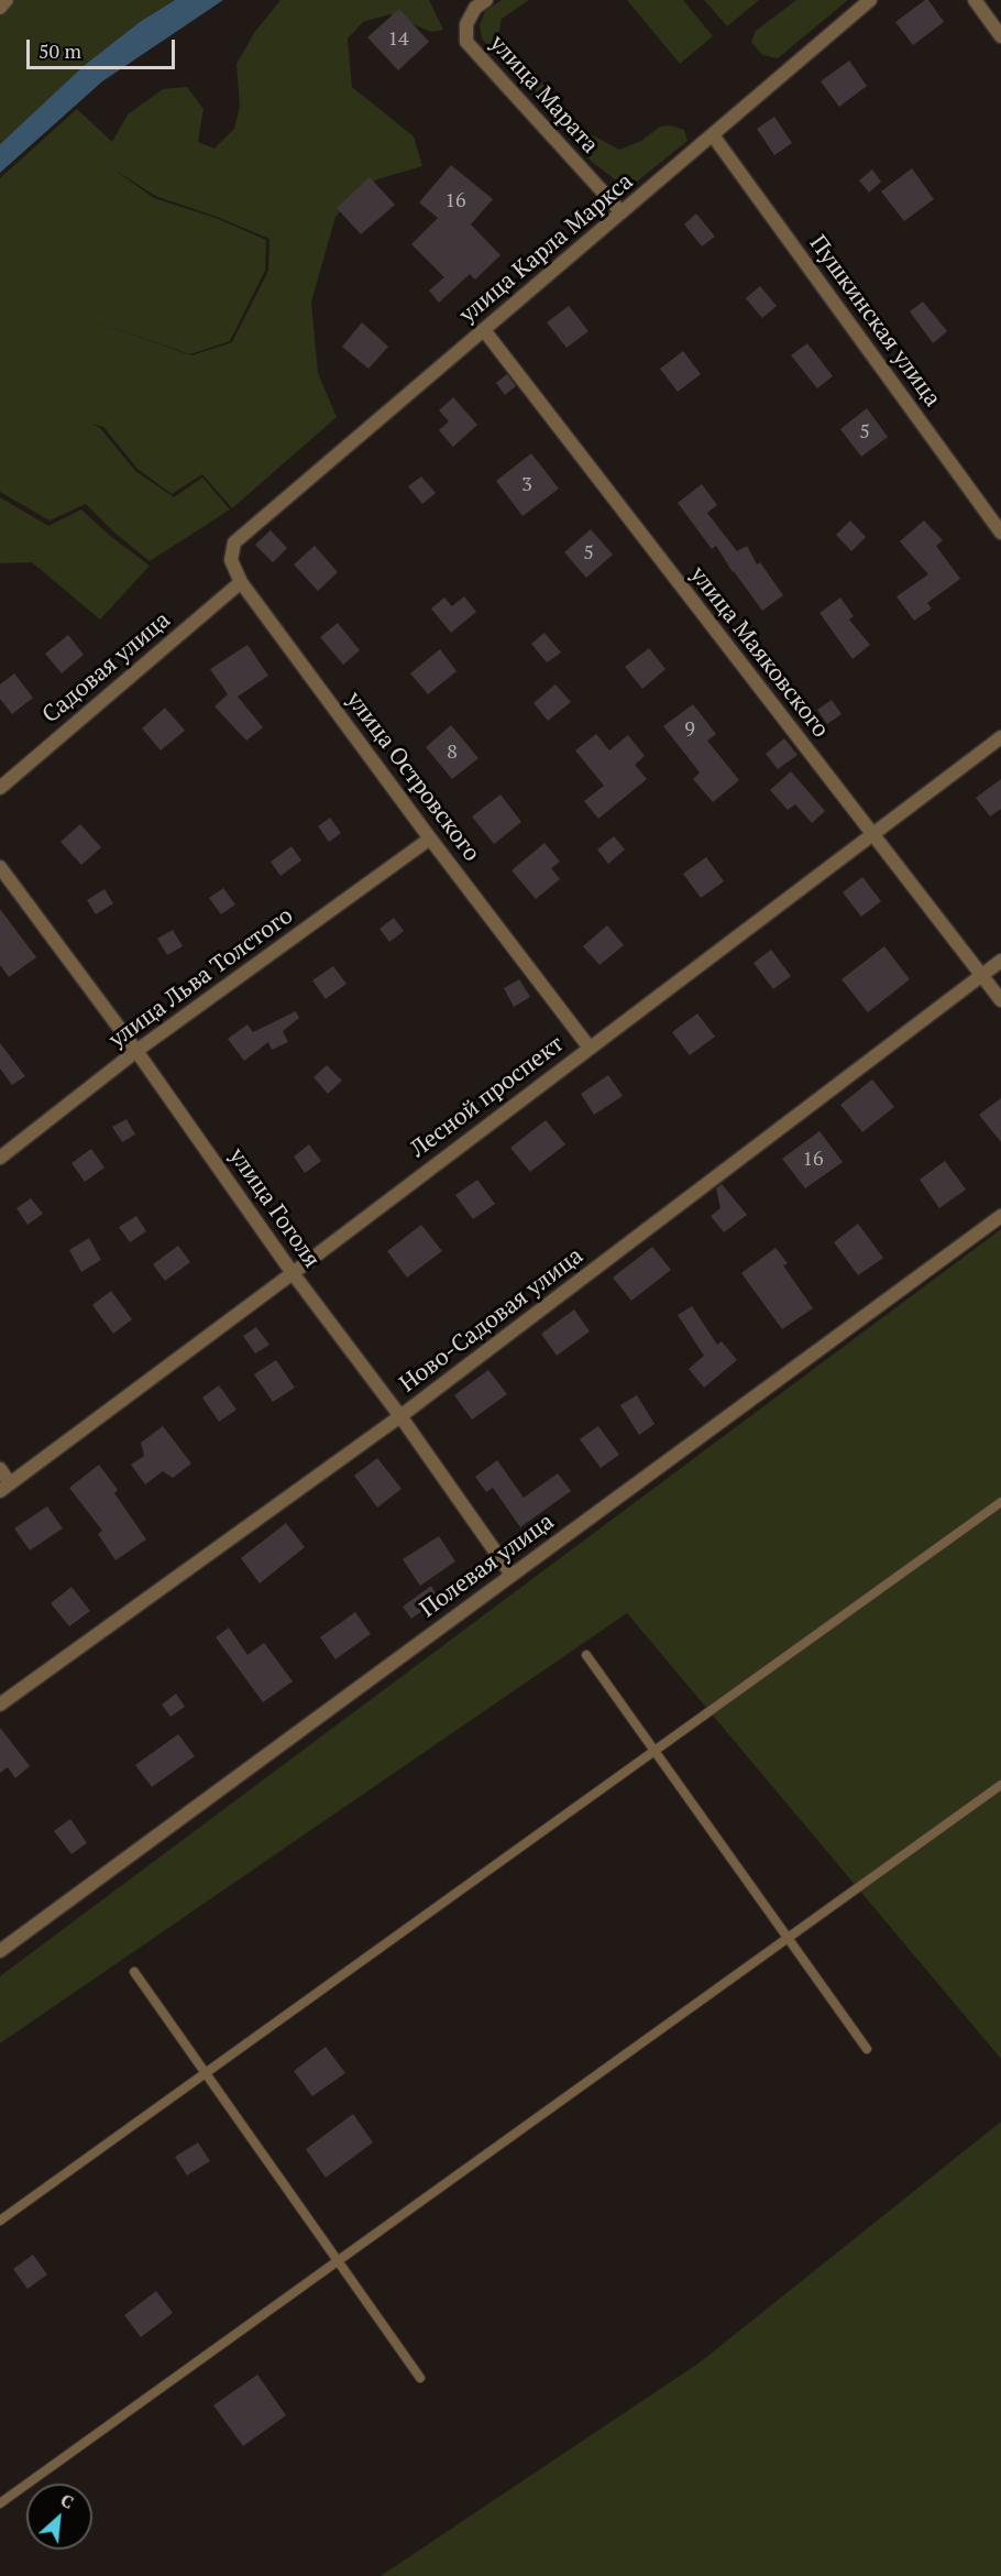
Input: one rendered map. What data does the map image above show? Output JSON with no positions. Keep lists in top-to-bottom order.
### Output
{
  "streets": {
    "street": [
      "улица Марата",
      "улица Карла Маркса",
      "Пушкинская улица",
      "улица Маяковского",
      "Садовая улица",
      "улица Островского",
      "улица Льва Толстого",
      "Лесной проспект",
      "улица Гоголя",
      "Ново-Садовая улица",
      "Полевая улица"
    ]
  },
  "crossings": [
    ["улица Марата", "улица Карла Маркса"],
    ["улица Карла Маркса", "Пушкинская улица"],
    ["улица Карла Маркса", "улица Маяковского"],
    ["улица Карла Маркса", "улица Островского"],
    ["улица Маяковского", "Лесной проспект"],
    ["улица Маяковского", "Ново-Садовая улица"],
    ["Садовая улица", "улица Островского"],
    ["улица Островского", "улица Льва Толстого"],
    ["улица Островского", "Лесной проспект"],
    ["улица Льва Толстого", "улица Гоголя"],
    ["Лесной проспект", "улица Гоголя"],
    ["улица Гоголя", "Ново-Садовая улица"],
    ["улица Гоголя", "Полевая улица"]
  ],
  "house_numbers": [
    "14",
    "16",
    "5",
    "3",
    "5",
    "9",
    "8",
    "16"
  ],
  "scale_bar": "50 m",
  "north": "top right"
}
